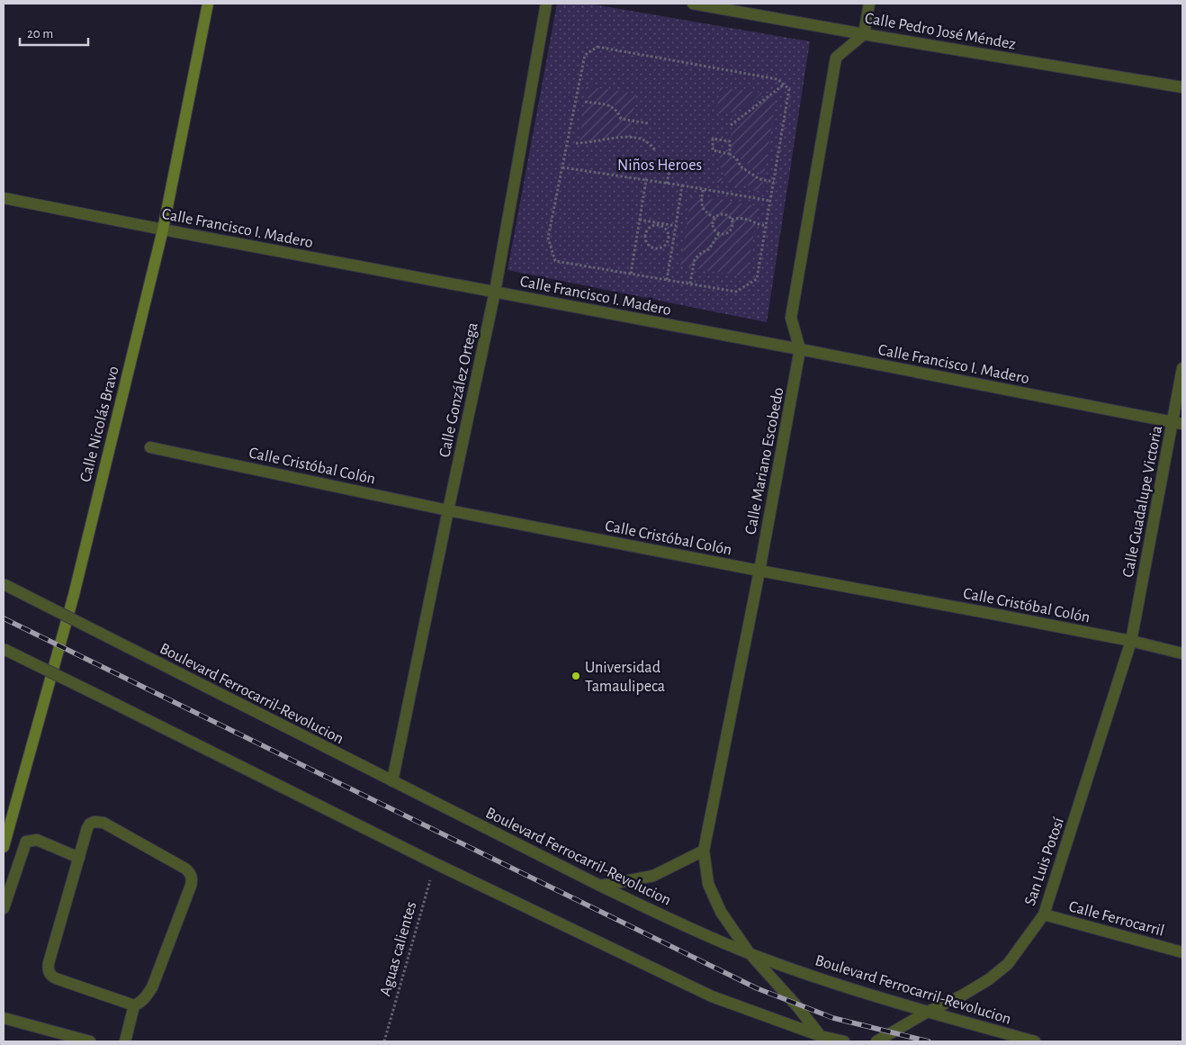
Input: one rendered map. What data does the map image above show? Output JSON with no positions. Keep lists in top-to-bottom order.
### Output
{
  "streets": {
    "main road": ["Calle Nicolás Bravo"],
    "street": [
      "Calle Pedro José Méndez",
      "Calle Francisco I. Madero",
      "Calle González Ortega",
      "Calle Mariano Escobedo",
      "Calle Cristóbal Colón",
      "Calle Guadalupe Victoria",
      "Boulevard Ferrocarril-Revolucion",
      "San Luis Potosí",
      "Calle Ferrocarril"
    ],
    "path": ["Aguas calientes"]
  },
  "crossings": [
    ["Calle Pedro José Méndez", "Calle Mariano Escobedo"],
    ["Calle Francisco I. Madero", "Calle González Ortega"],
    ["Calle Francisco I. Madero", "Calle Nicolás Bravo"],
    ["Calle Francisco I. Madero", "Calle Mariano Escobedo"],
    ["Calle Francisco I. Madero", "Calle Guadalupe Victoria"],
    ["Calle González Ortega", "Calle Cristóbal Colón"],
    ["Calle González Ortega", "Boulevard Ferrocarril-Revolucion"],
    ["Calle Mariano Escobedo", "Calle Cristóbal Colón"],
    ["Calle Mariano Escobedo", "Boulevard Ferrocarril-Revolucion"],
    ["Calle Cristóbal Colón", "Calle Guadalupe Victoria"],
    ["Calle Cristóbal Colón", "San Luis Potosí"],
    ["Calle Guadalupe Victoria", "San Luis Potosí"],
    ["Boulevard Ferrocarril-Revolucion", "San Luis Potosí"],
    ["San Luis Potosí", "Calle Ferrocarril"]
  ],
  "parks": ["Niños Heroes"],
  "places": ["Universidad Tamaulipeca"],
  "scale_bar": "20 m"
}
